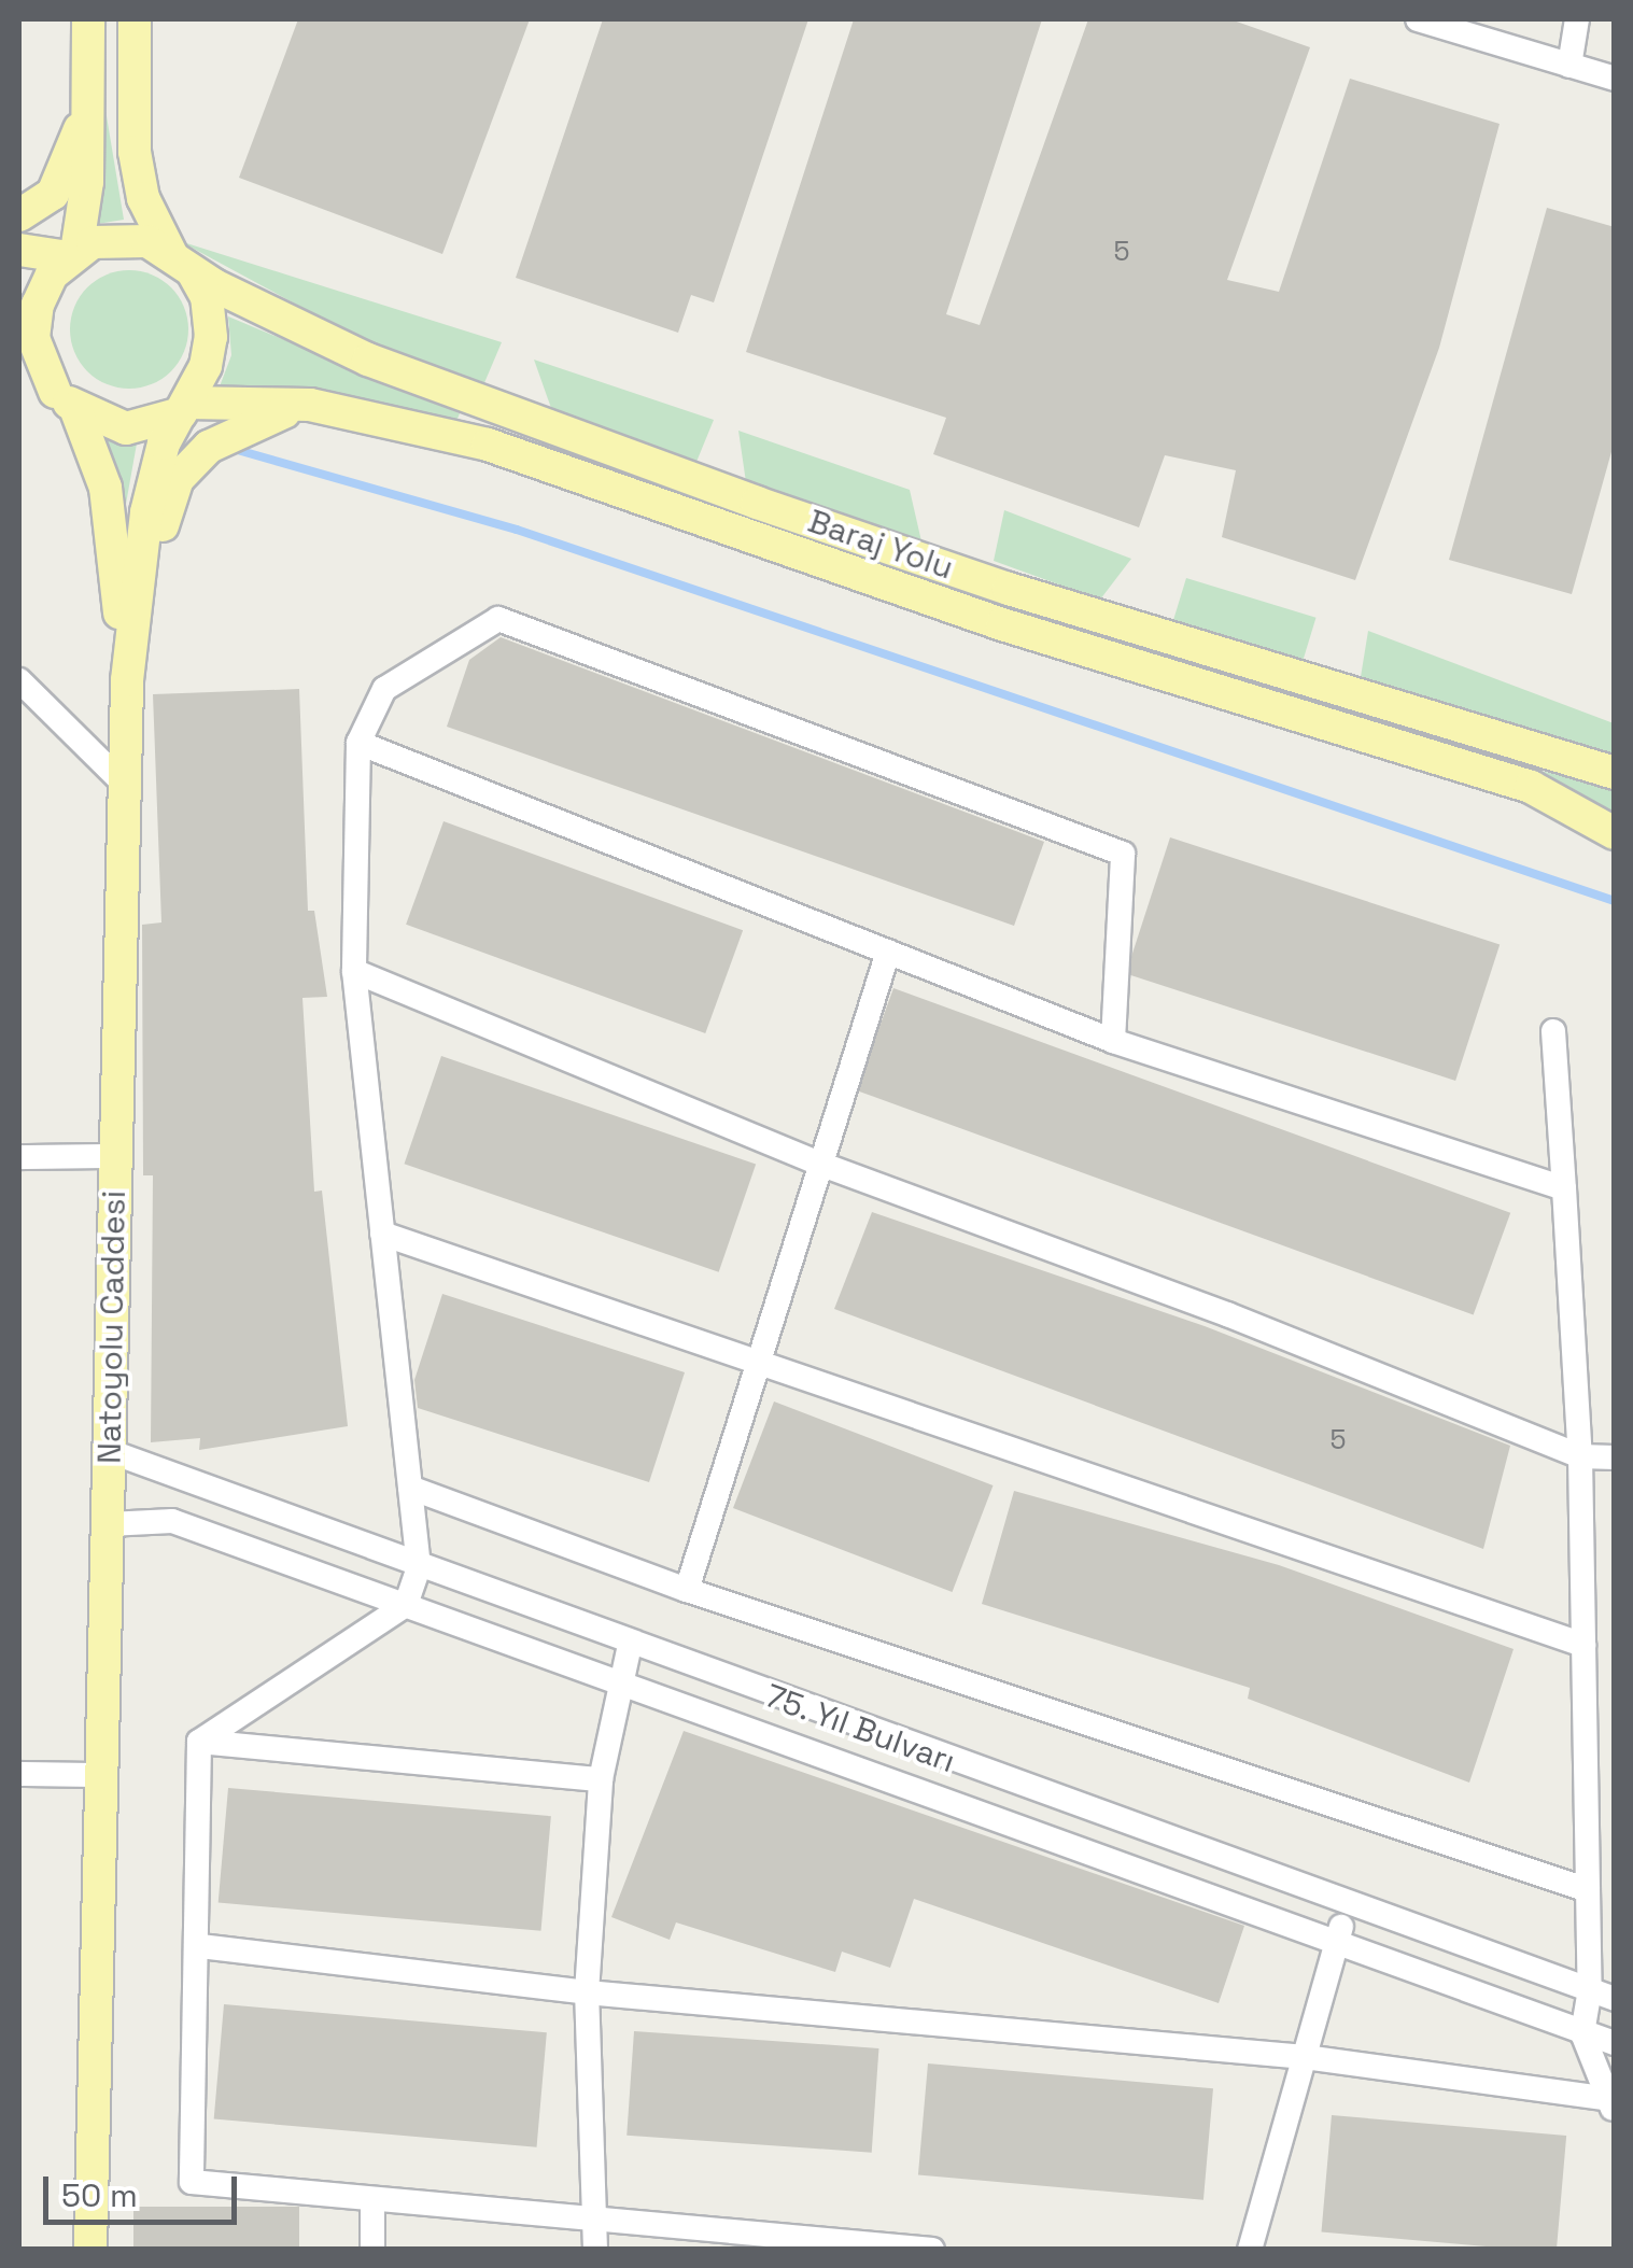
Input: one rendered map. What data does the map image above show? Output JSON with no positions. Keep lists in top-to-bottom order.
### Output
{
  "streets": {
    "main road": ["Baraj Yolu", "Natoyolu Caddesi"],
    "street": ["75. Yıl Bulvarı"]
  },
  "crossings": [
    ["Baraj Yolu", "Natoyolu Caddesi"],
    ["Natoyolu Caddesi", "75. Yıl Bulvarı"]
  ],
  "house_numbers": ["5", "5"],
  "scale_bar": "50 m"
}
